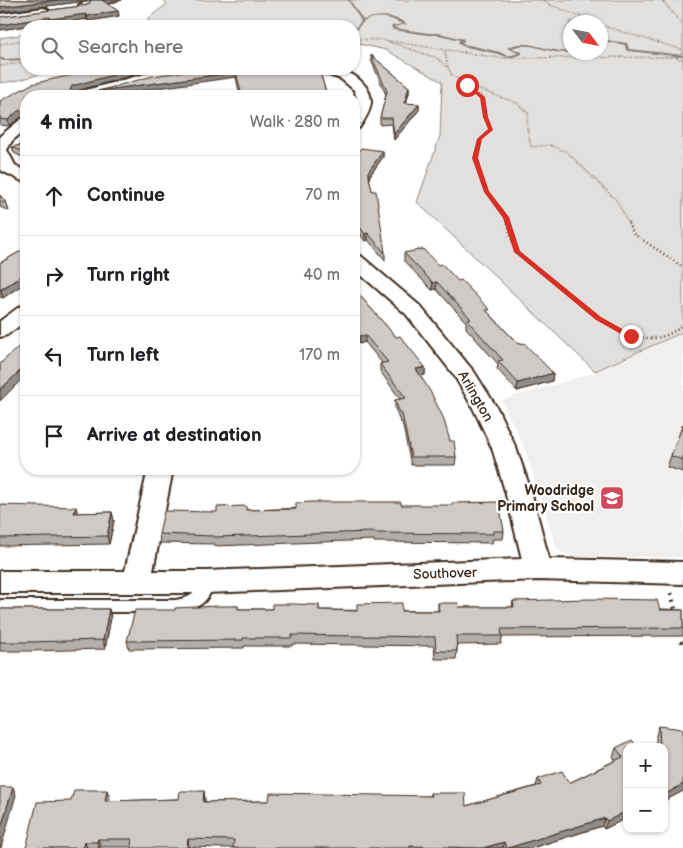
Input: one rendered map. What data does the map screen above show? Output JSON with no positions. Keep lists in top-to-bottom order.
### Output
{
  "streets": {
    "street": ["Arlington", "Southover"]
  },
  "crossings": [
    ["Arlington", "Southover"]
  ],
  "places": {
    "school or university": ["Woodridge Primary School"]
  },
  "north": "bottom right",
  "page": {
    "search": "Search here",
    "heading": ["4 min", "Walk · 280 m"],
    "list": [
      ["Continue", "70 m"],
      ["Turn right", "40 m"],
      ["Turn left", "170 m"],
      "Arrive at destination"
    ],
    "map_buttons": ["+", "−"]
  }
}
